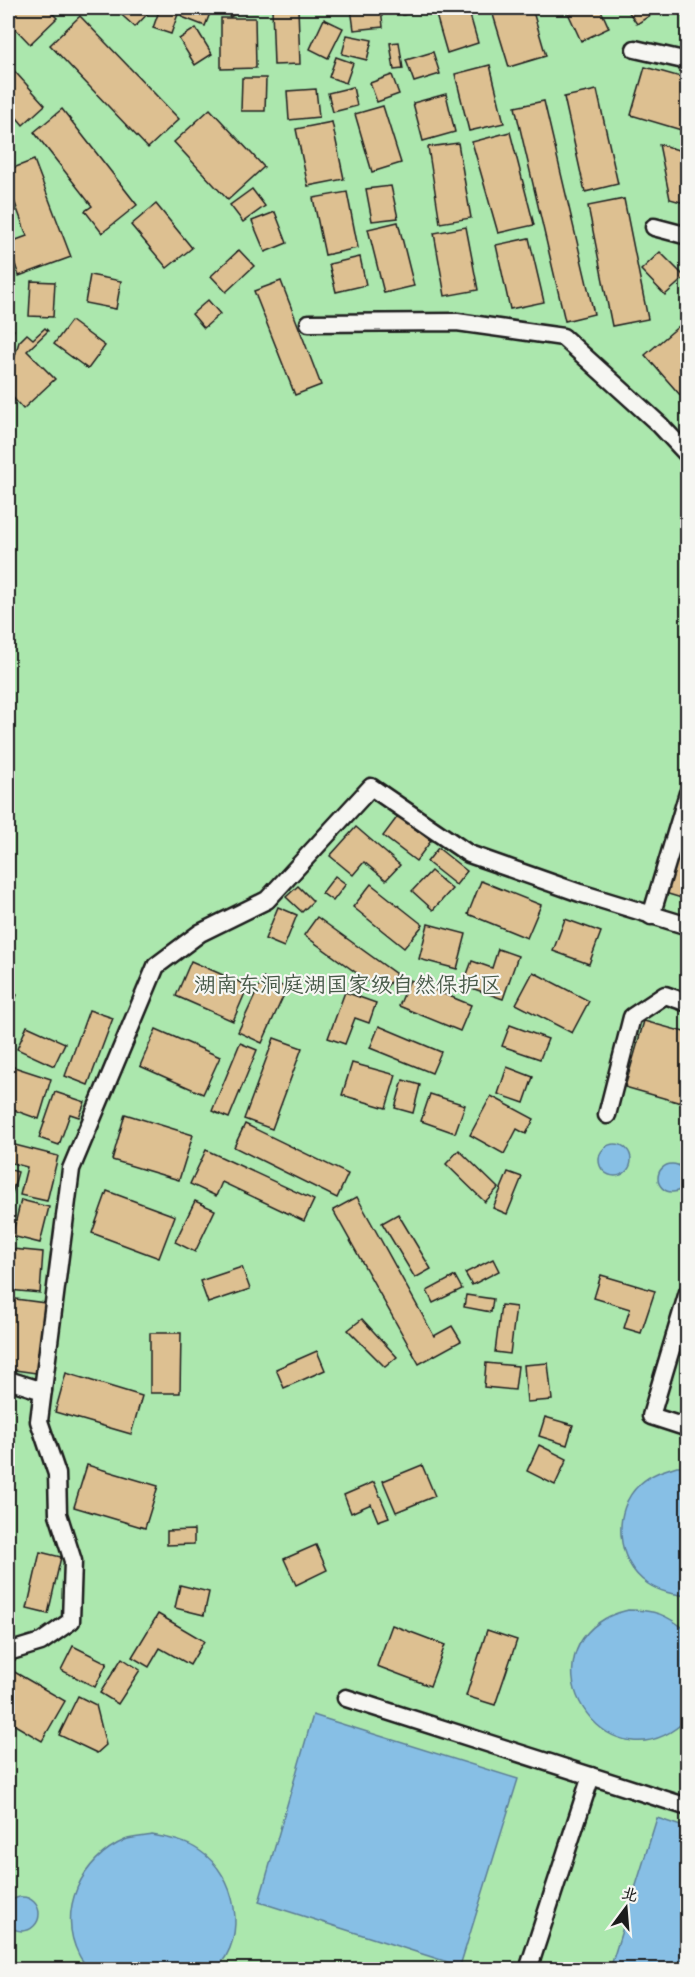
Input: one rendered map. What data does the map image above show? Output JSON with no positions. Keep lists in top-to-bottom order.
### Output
{
  "parks": ["湖南东洞庭湖国家级自然保护区"],
  "north": "top"
}
